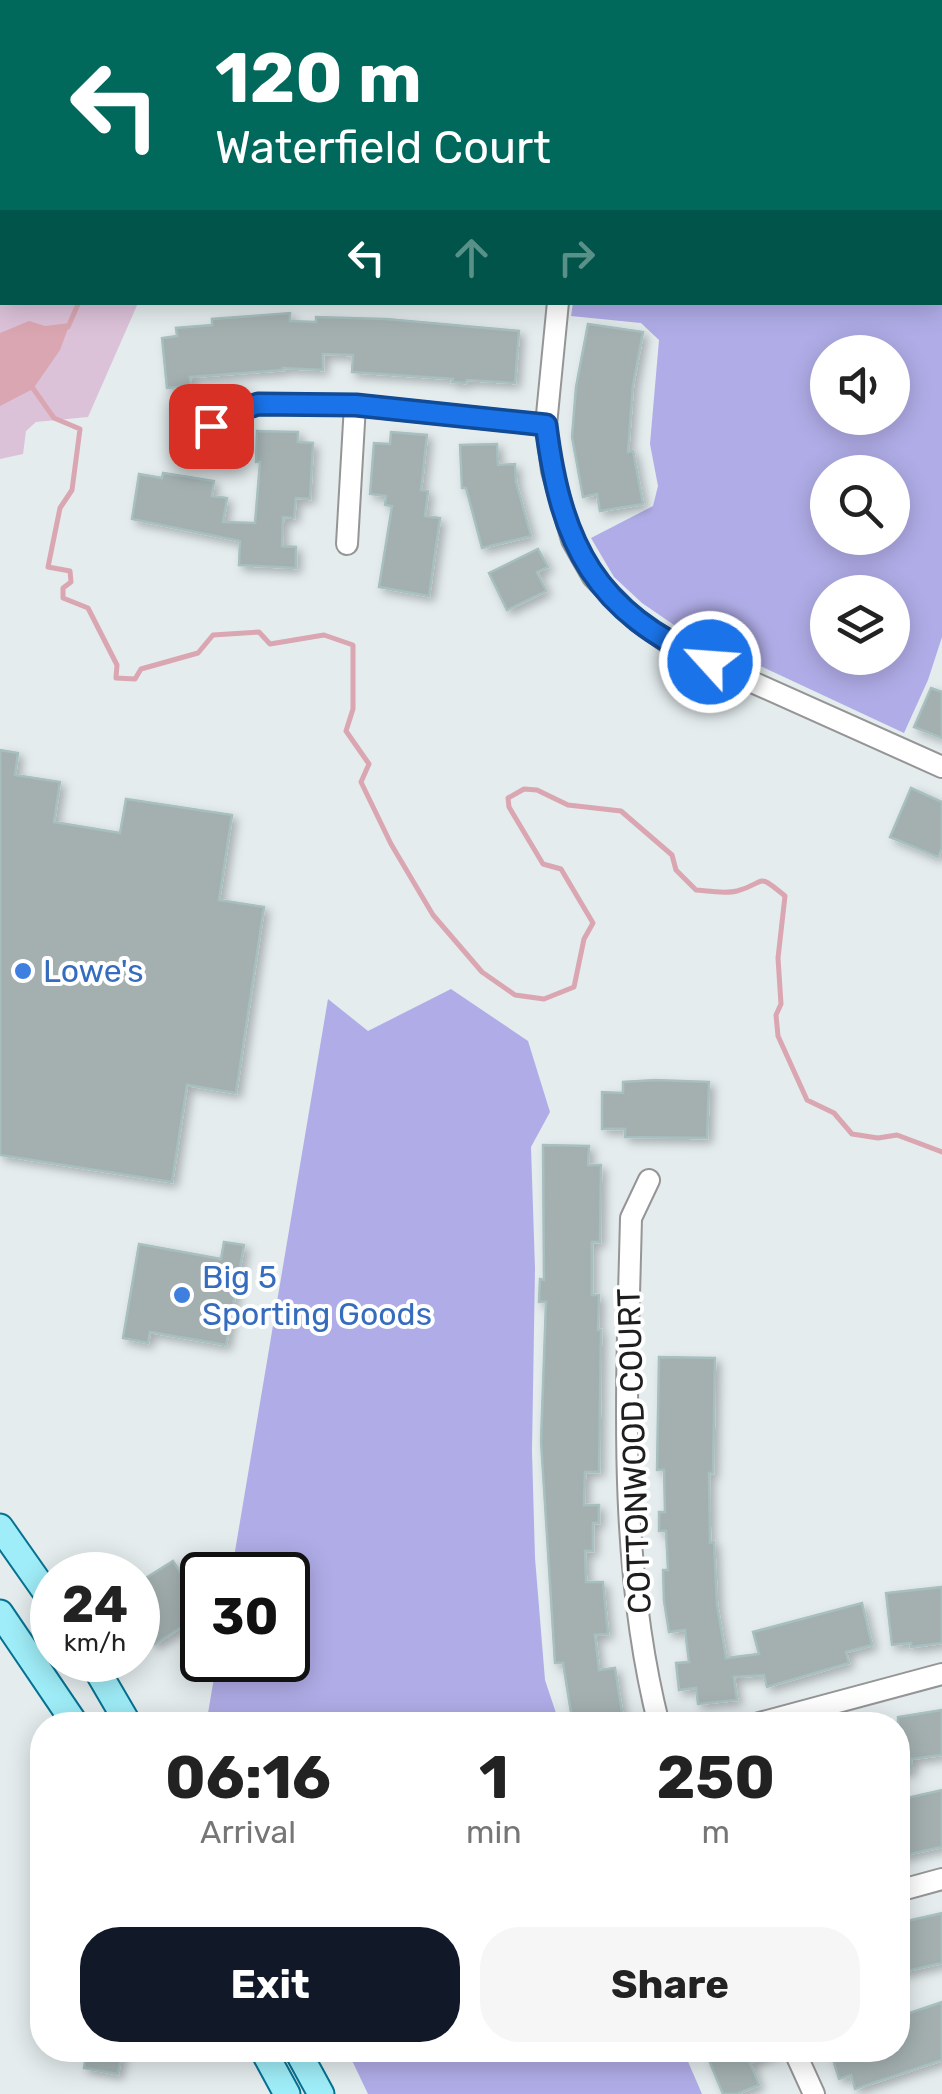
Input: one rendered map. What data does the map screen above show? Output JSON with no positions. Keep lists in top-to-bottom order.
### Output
{
  "streets": {
    "street": ["COTTONWOOD COURT"]
  },
  "places": ["Lowe's", "Big 5 Sporting Goods"],
  "page": {
    "turn": ["120 m", "Waterfield Court"],
    "speed": "24 km/h",
    "limit": "30",
    "eta": [
      "06:16",
      "Arrival",
      "1",
      "min",
      "250",
      "m"
    ],
    "buttons": ["Exit", "Share"]
  }
}
